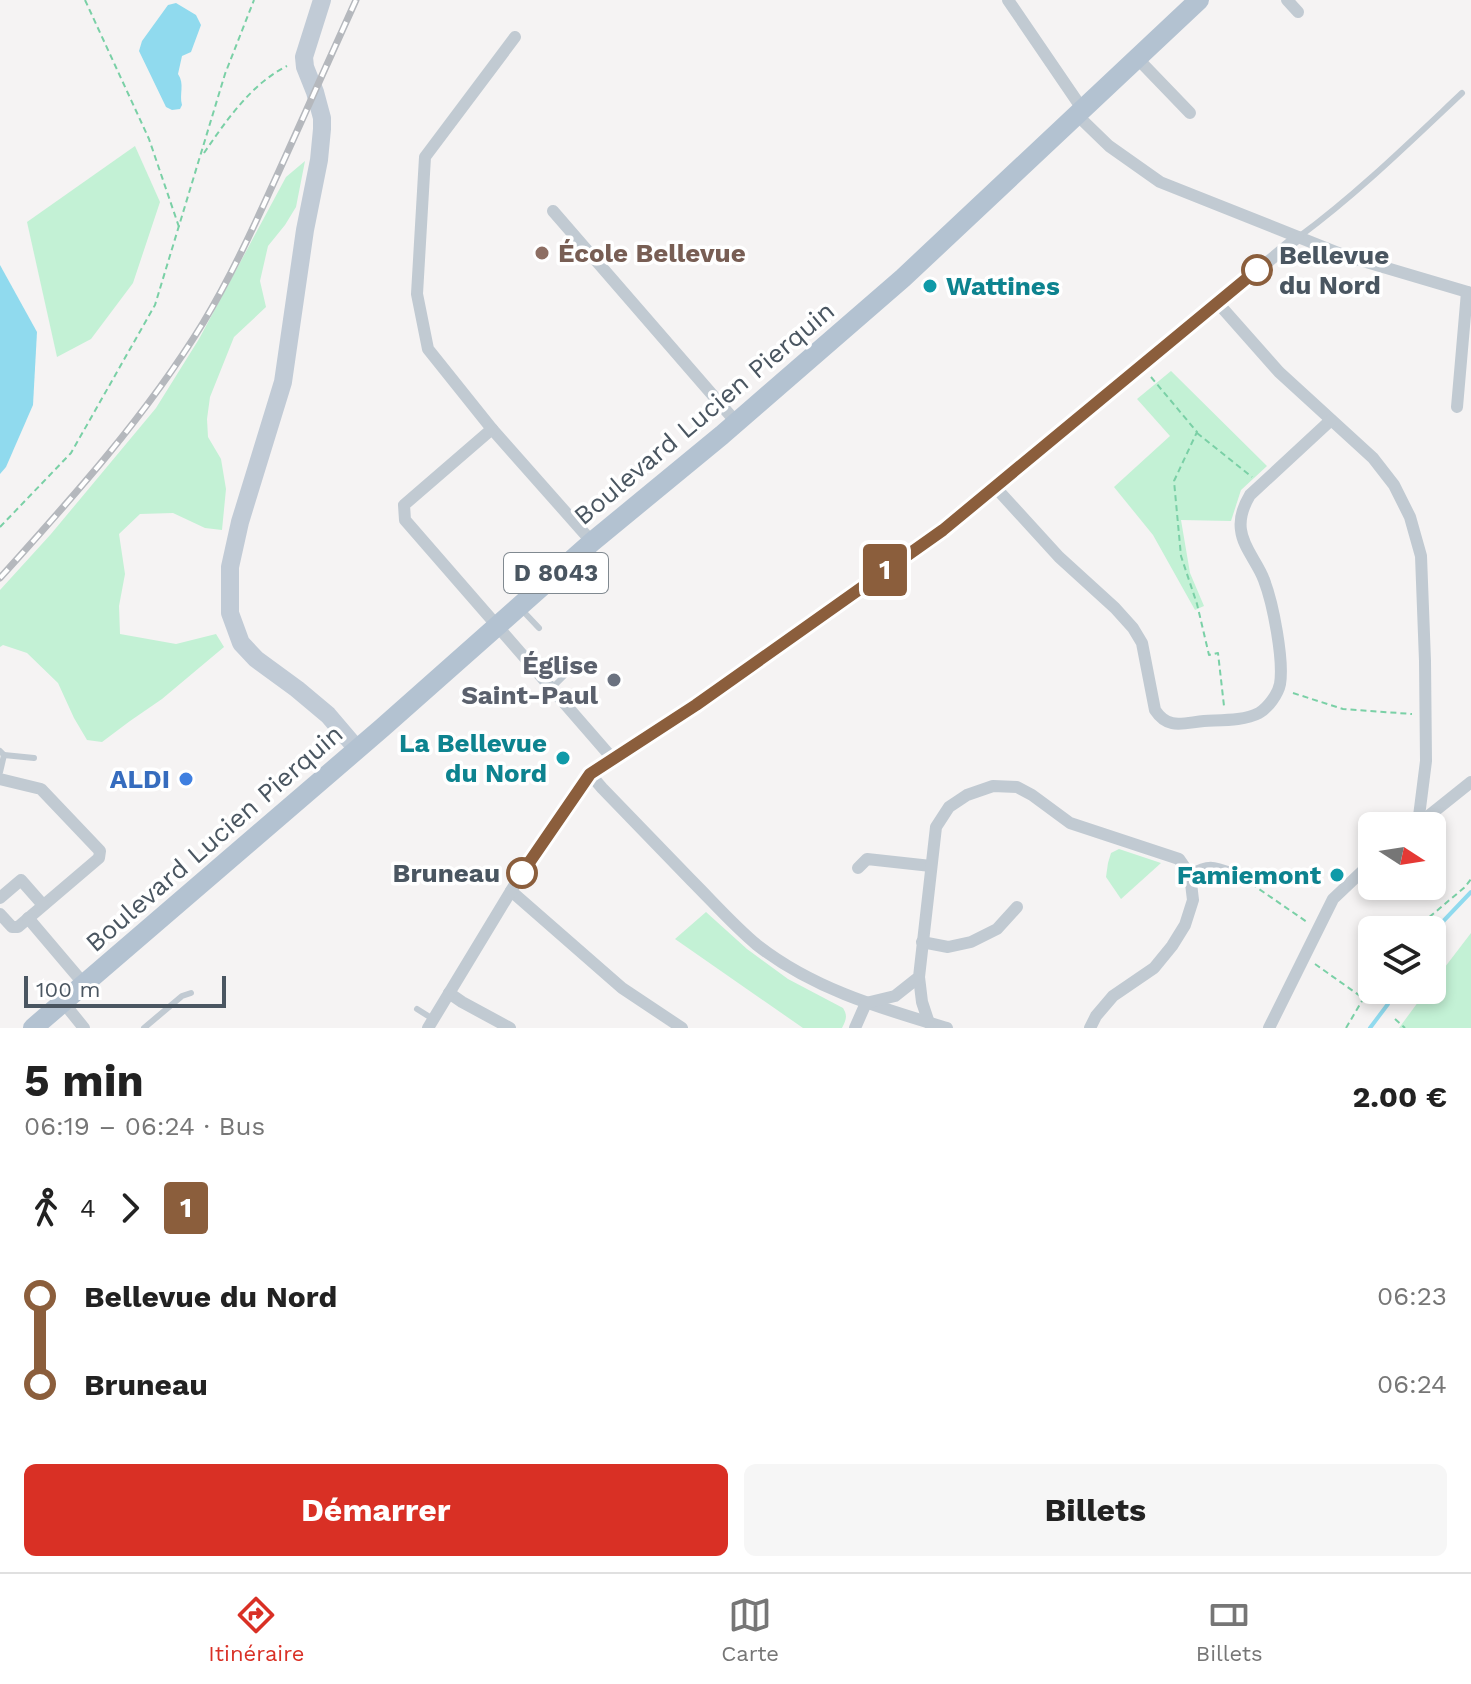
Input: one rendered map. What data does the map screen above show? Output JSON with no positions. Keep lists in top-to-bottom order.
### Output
{
  "streets": {
    "main road": ["Boulevard Lucien Pierquin", "D 8043"]
  },
  "crossings": [
    ["Boulevard Lucien Pierquin", "D 8043"]
  ],
  "places": [
    "École Bellevue",
    "Bellevue du Nord",
    "Wattines",
    "Église Saint-Paul",
    "La Bellevue du Nord",
    "ALDI",
    "Bruneau",
    "Famiemont"
  ],
  "lines": ["bus line 1"],
  "scale_bar": "100 m",
  "north": "right",
  "page": {
    "on_map": "1",
    "scale": "100 m",
    "heading": ["5 min", "06:19 – 06:24 · Bus", "2.00 €"],
    "legs": ["4", "1"],
    "list": [
      {
        "name": "Bellevue du Nord",
        "value": "06:23"
      },
      {
        "name": "Bruneau",
        "value": "06:24"
      }
    ],
    "buttons": ["Démarrer", "Billets"],
    "tabs": ["Itinéraire", "Carte", "Billets"]
  }
}
